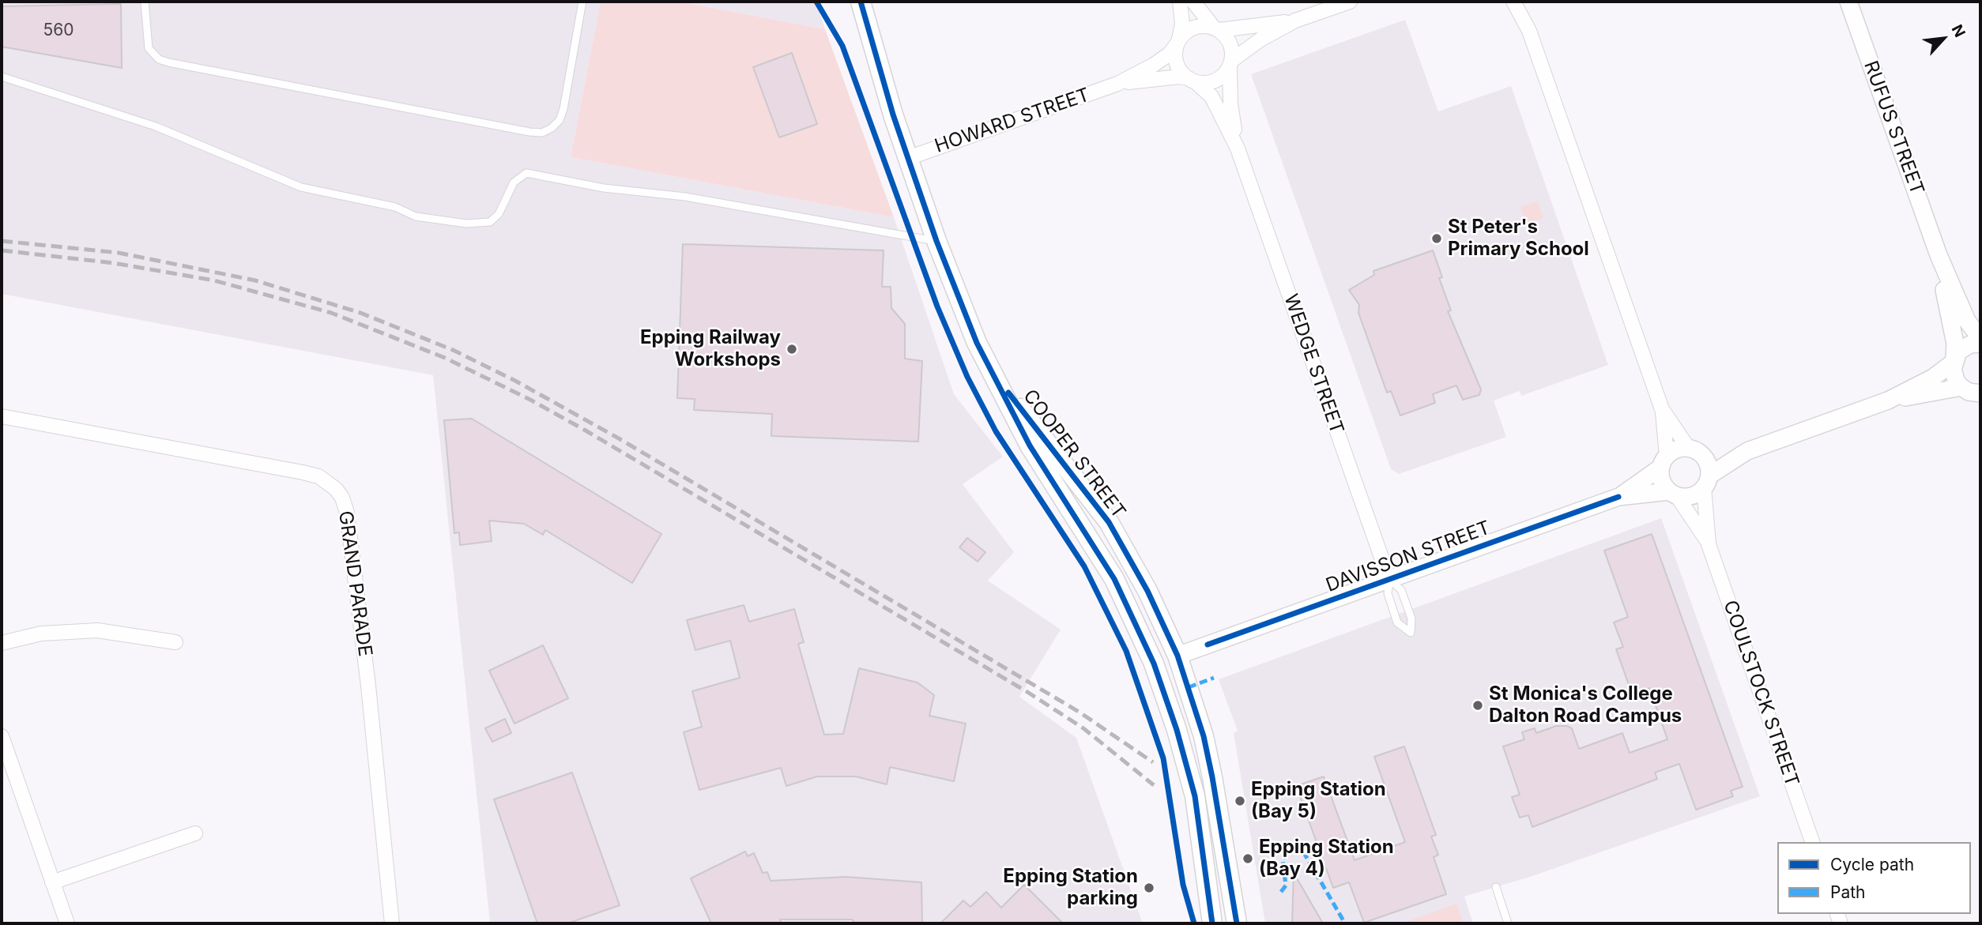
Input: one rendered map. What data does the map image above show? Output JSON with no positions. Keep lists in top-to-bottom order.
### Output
{
  "streets": {
    "main road": ["COOPER STREET", "DAVISSON STREET"],
    "street": [
      "HOWARD STREET",
      "RUFUS STREET",
      "WEDGE STREET",
      "GRAND PARADE",
      "COULSTOCK STREET"
    ]
  },
  "crossings": [
    ["HOWARD STREET", "WEDGE STREET"],
    ["HOWARD STREET", "COOPER STREET"],
    ["WEDGE STREET", "DAVISSON STREET"],
    ["COOPER STREET", "DAVISSON STREET"],
    ["DAVISSON STREET", "COULSTOCK STREET"]
  ],
  "places": [
    "St Peter's Primary School",
    "Epping Railway Workshops",
    "St Monica's College Dalton Road Campus",
    "Epping Station (Bay 5)",
    "Epping Station (Bay 4)",
    "Epping Station parking"
  ],
  "house_numbers": ["560"],
  "legend": ["Cycle path", "Path"],
  "north": "top right"
}
